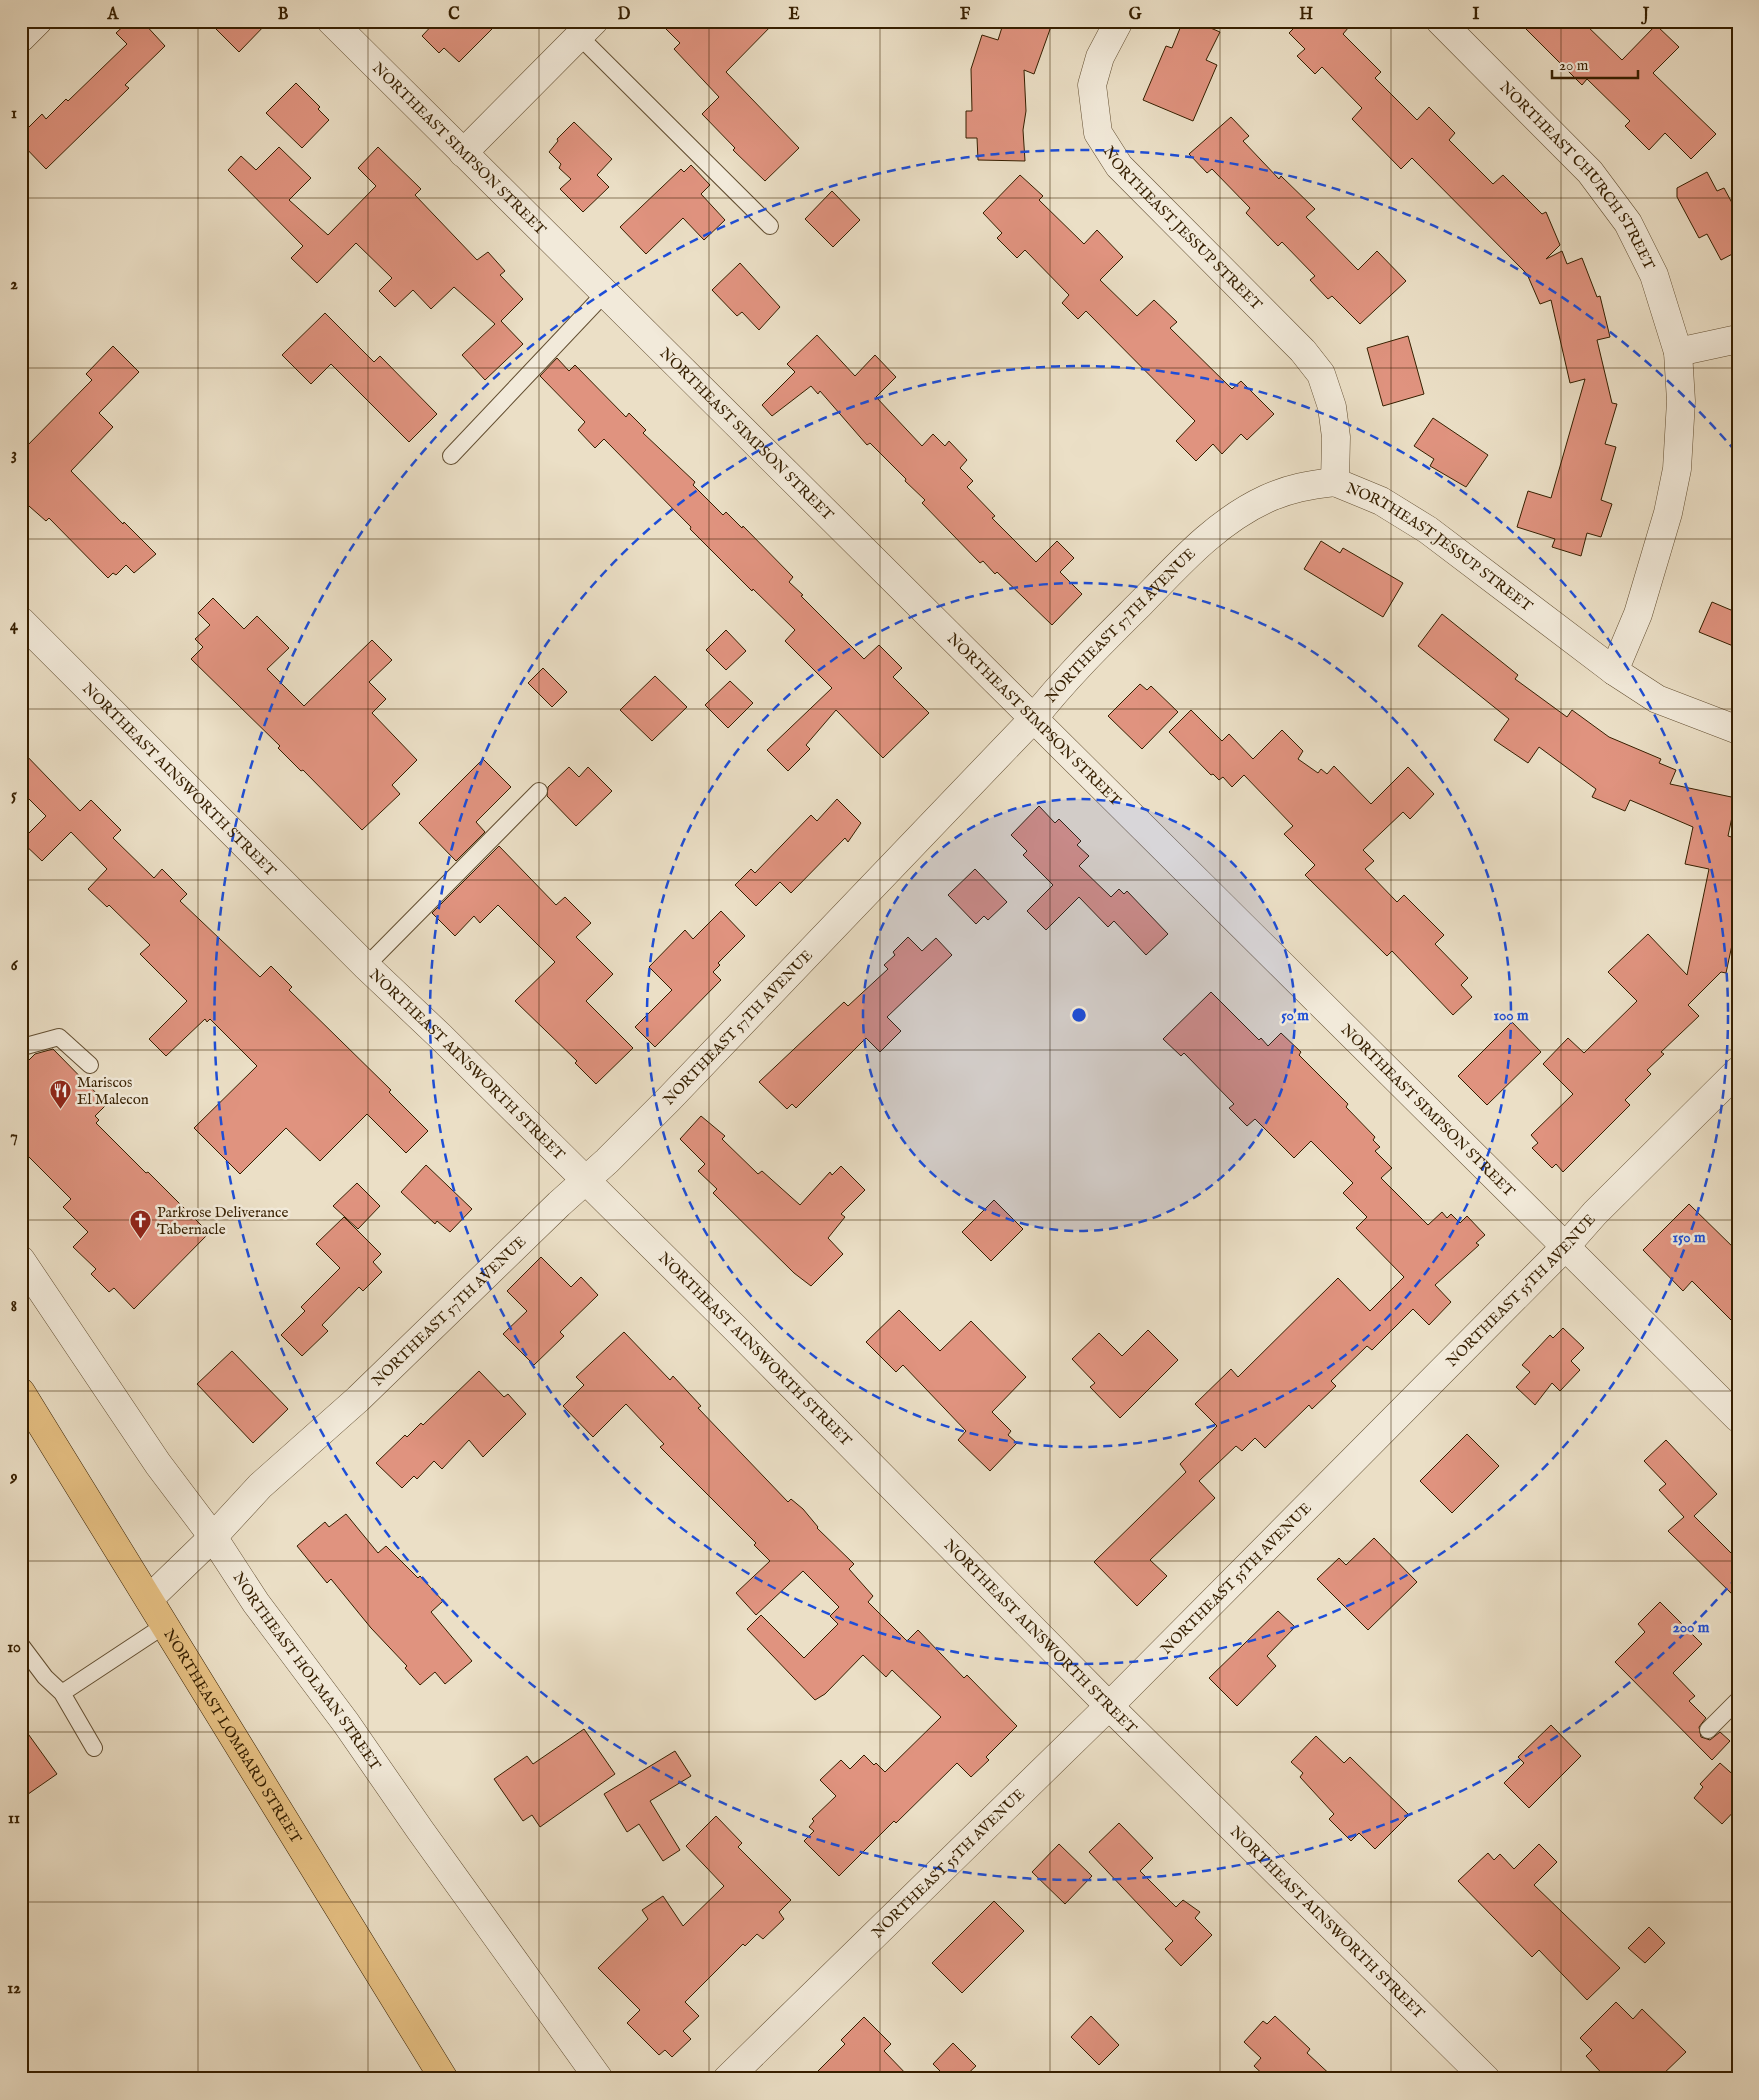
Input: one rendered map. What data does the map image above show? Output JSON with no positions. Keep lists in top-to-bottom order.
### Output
{
  "streets": {
    "main road": ["NORTHEAST LOMBARD STREET"],
    "street": [
      "NORTHEAST SIMPSON STREET",
      "NORTHEAST CHURCH STREET",
      "NORTHEAST JESSUP STREET",
      "NORTHEAST 57TH AVENUE",
      "NORTHEAST AINSWORTH STREET",
      "NORTHEAST 55TH AVENUE",
      "NORTHEAST HOLMAN STREET"
    ]
  },
  "crossings": [
    ["NORTHEAST SIMPSON STREET", "NORTHEAST 57TH AVENUE"],
    ["NORTHEAST SIMPSON STREET", "NORTHEAST 55TH AVENUE"],
    ["NORTHEAST CHURCH STREET", "NORTHEAST JESSUP STREET"],
    ["NORTHEAST JESSUP STREET", "NORTHEAST 57TH AVENUE"],
    ["NORTHEAST 57TH AVENUE", "NORTHEAST AINSWORTH STREET"],
    ["NORTHEAST 57TH AVENUE", "NORTHEAST HOLMAN STREET"],
    ["NORTHEAST 57TH AVENUE", "NORTHEAST LOMBARD STREET"],
    ["NORTHEAST AINSWORTH STREET", "NORTHEAST 55TH AVENUE"]
  ],
  "places": {
    "restaurant": ["Mariscos El Malecon"],
    "church": ["Parkrose Deliverance Tabernacle"]
  },
  "scale_bar": "20 m",
  "grid": {
    "columns": [
      "A",
      "B",
      "C",
      "D",
      "E",
      "F",
      "G",
      "H",
      "I",
      "J"
    ],
    "rows": [
      "1",
      "2",
      "3",
      "4",
      "5",
      "6",
      "7",
      "8",
      "9",
      "10",
      "11",
      "12"
    ]
  },
  "rings": [
    "50 m",
    "100 m",
    "150 m",
    "200 m"
  ]
}
